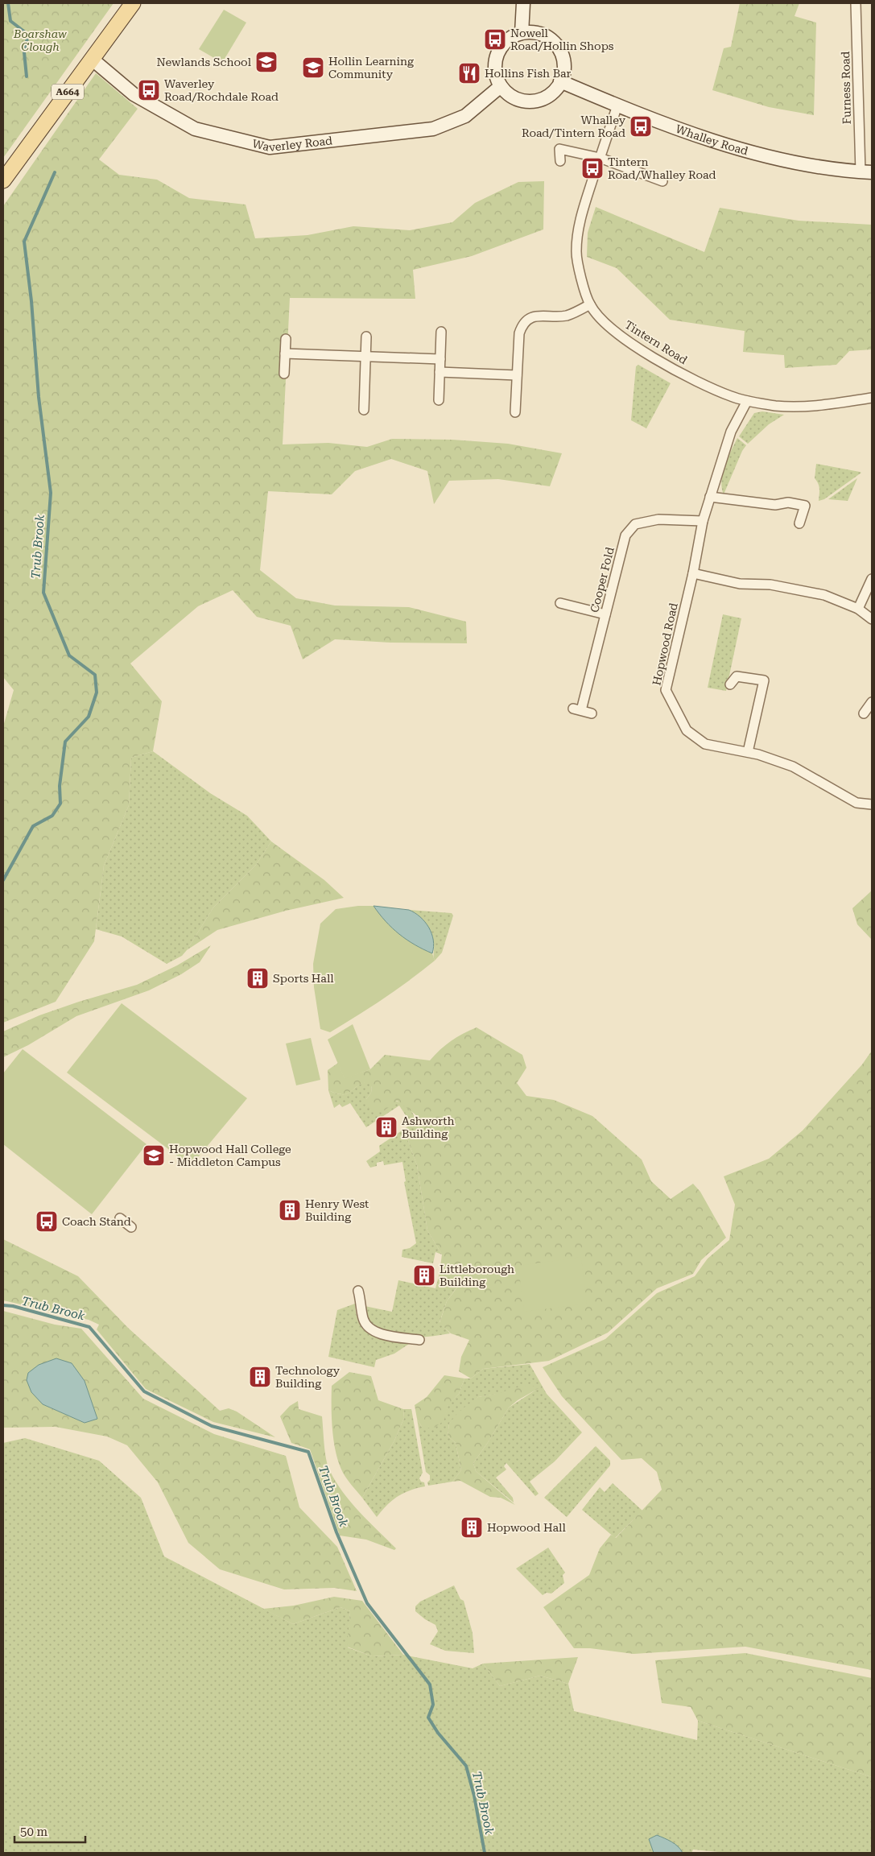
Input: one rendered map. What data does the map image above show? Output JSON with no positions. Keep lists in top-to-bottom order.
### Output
{
  "streets": {
    "main road": ["A664"],
    "street": [
      "Furness Road",
      "Whalley Road",
      "Waverley Road",
      "Tintern Road",
      "Cooper Fold",
      "Hopwood Road"
    ]
  },
  "crossings": [
    ["Furness Road", "Whalley Road"],
    ["A664", "Waverley Road"],
    ["Whalley Road", "Waverley Road"],
    ["Whalley Road", "Tintern Road"],
    ["Tintern Road", "Hopwood Road"],
    ["Cooper Fold", "Hopwood Road"]
  ],
  "water": ["Trub Brook"],
  "parks": ["Boarshaw Clough"],
  "places": {
    "bus stop": [
      "Nowell Road/Hollin Shops",
      "Waverley Road/Rochdale Road",
      "Whalley Road/Tintern Road",
      "Tintern Road/Whalley Road",
      "Coach Stand"
    ],
    "school or university": ["Newlands School", "Hollin Learning Community", "Hopwood Hall College - Middleton Campus"],
    "restaurant": ["Hollins Fish Bar"],
    "building": [
      "Sports Hall",
      "Ashworth Building",
      "Henry West Building",
      "Littleborough Building",
      "Technology Building",
      "Hopwood Hall"
    ]
  },
  "scale_bar": "50 m"
}
